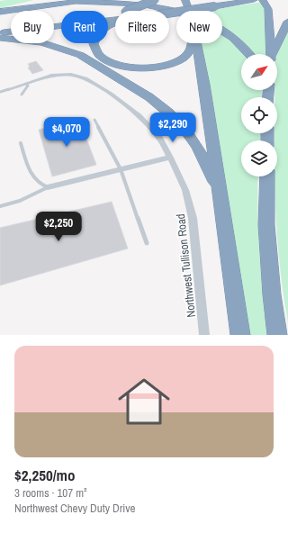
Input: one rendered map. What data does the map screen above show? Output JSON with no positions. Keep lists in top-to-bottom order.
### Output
{
  "streets": {
    "street": ["Northwest Tullison Road"]
  },
  "north": "top right",
  "page": {
    "chip": [
      "Buy",
      "Rent",
      "Filters",
      "New"
    ],
    "price": ["$2,290", "$4,070", "$2,250"],
    "list": [
      {
        "name": "$2,250/mo",
        "note": "3 rooms · 107 m² · Northwest Chevy Duty Drive"
      }
    ]
  }
}
